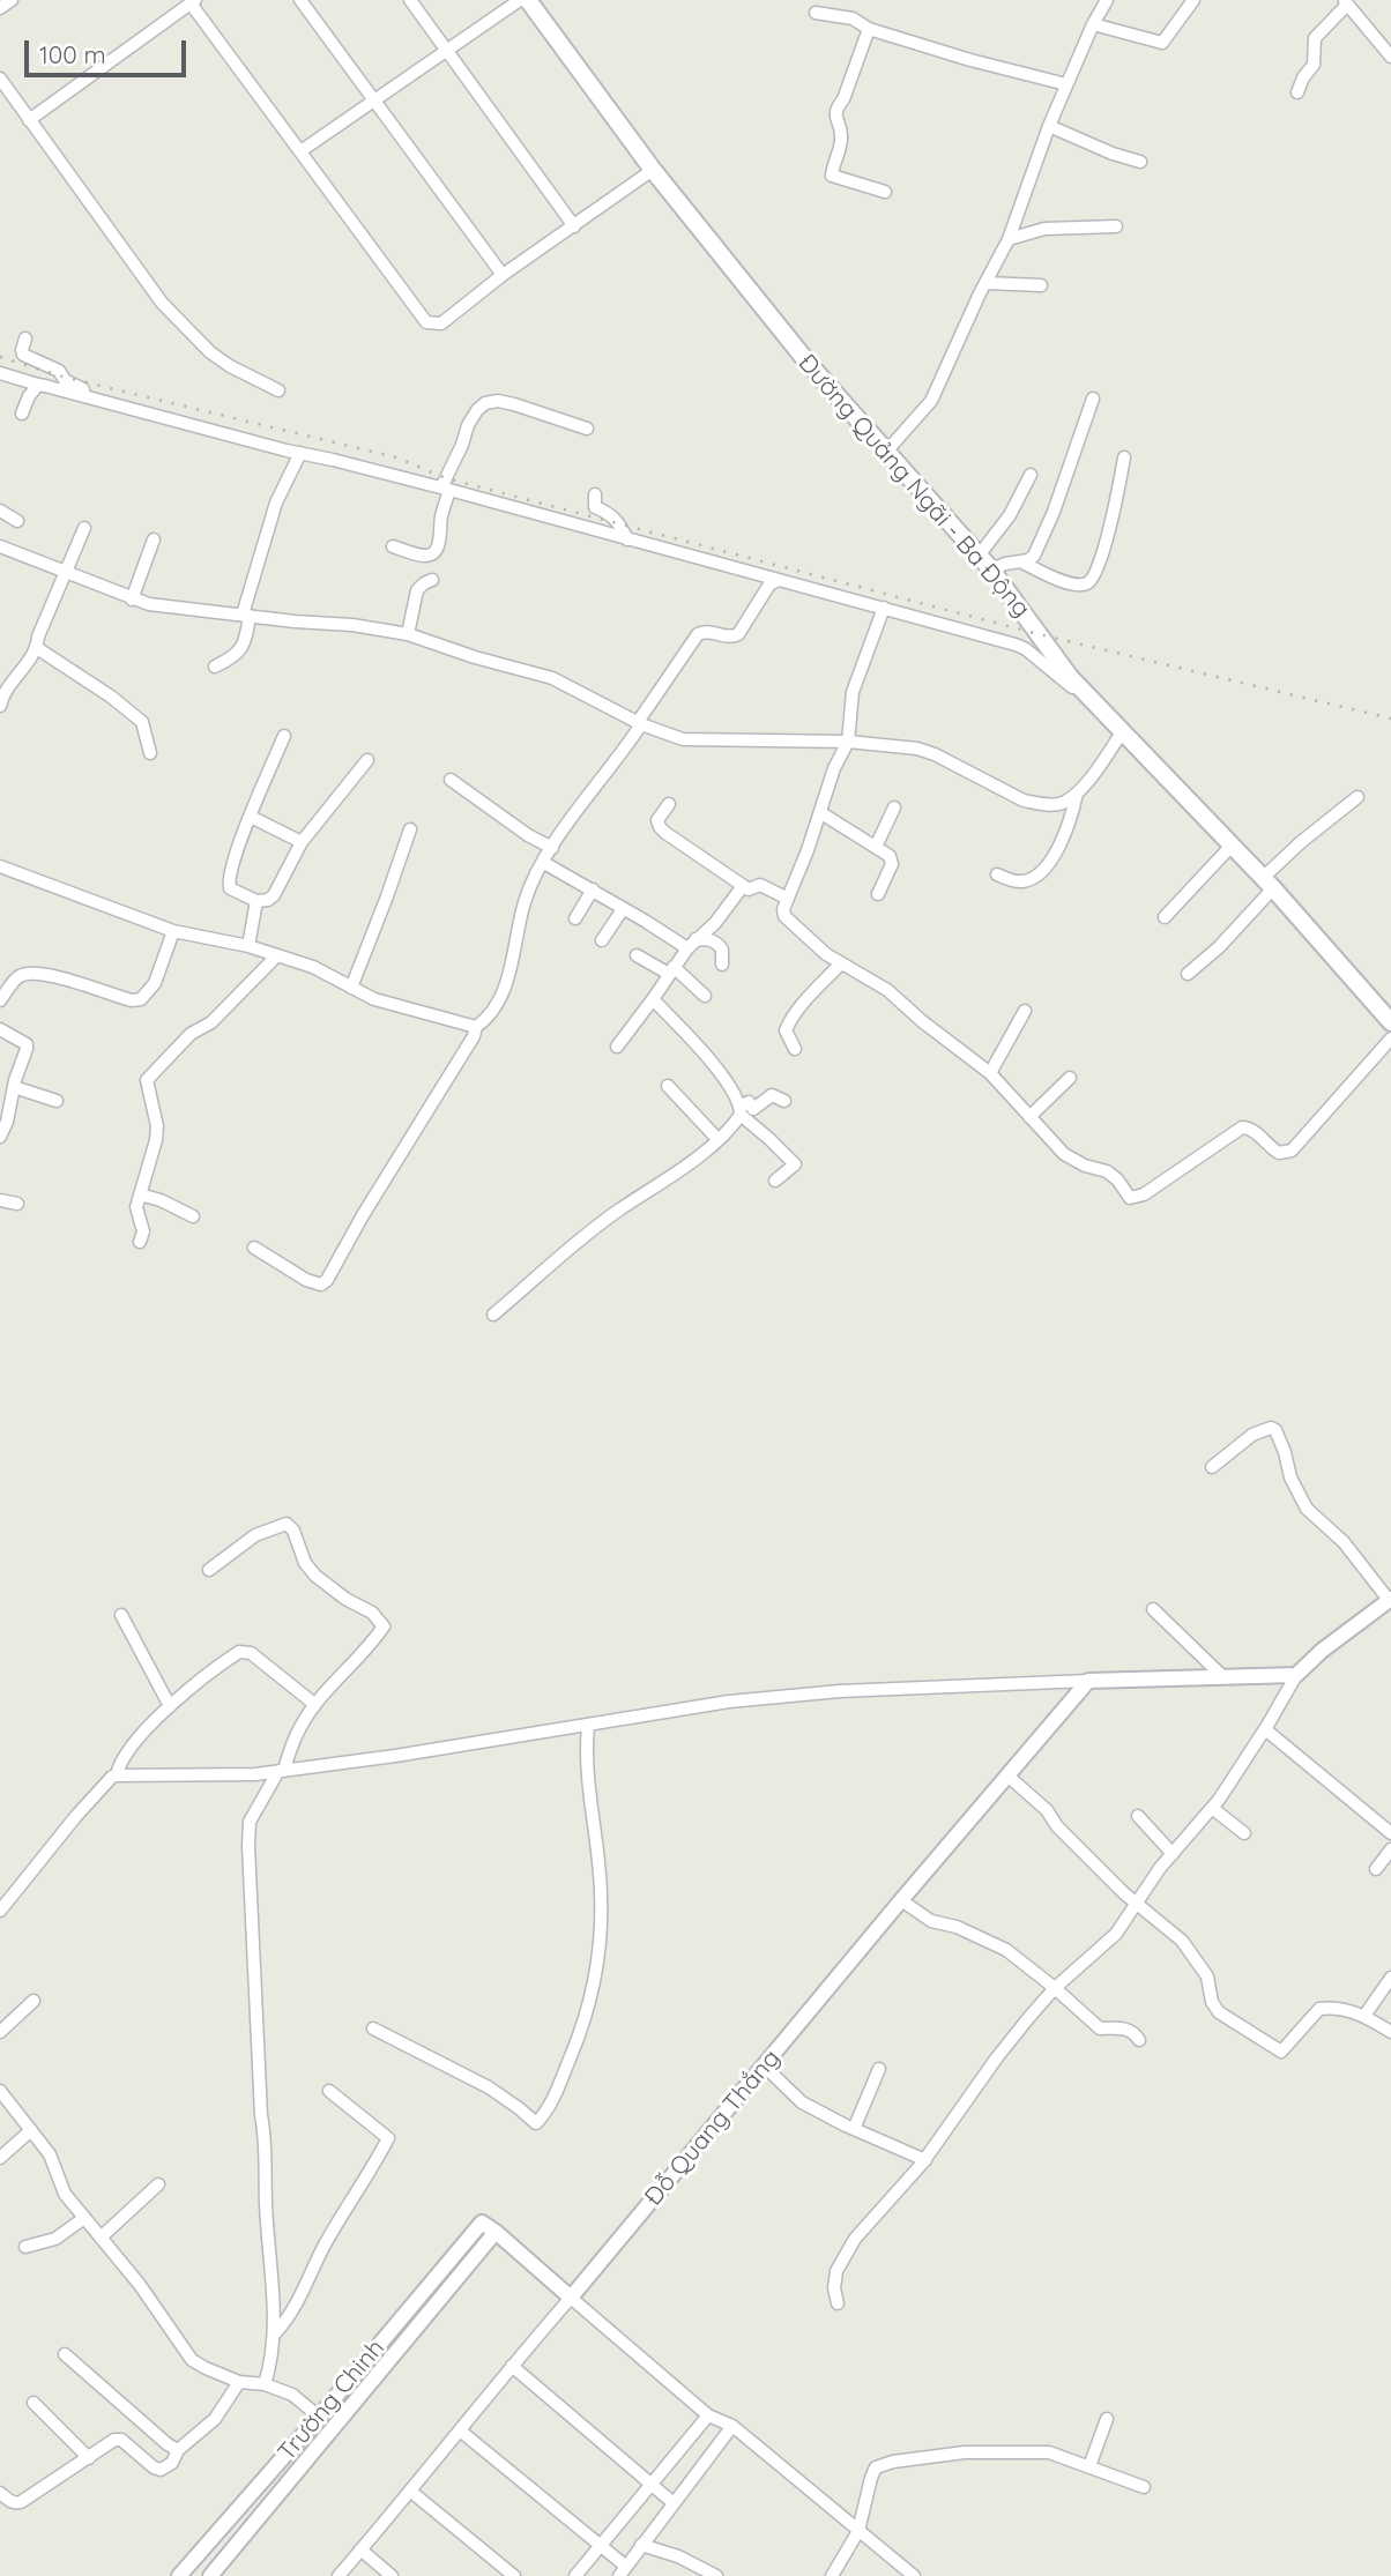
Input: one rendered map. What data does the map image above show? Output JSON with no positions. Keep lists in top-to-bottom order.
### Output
{
  "streets": {
    "main road": ["Đường Quảng Ngãi - Ba Động"],
    "street": ["Đỗ Quang Thắng", "Trường Chinh"]
  },
  "scale_bar": "100 m"
}
